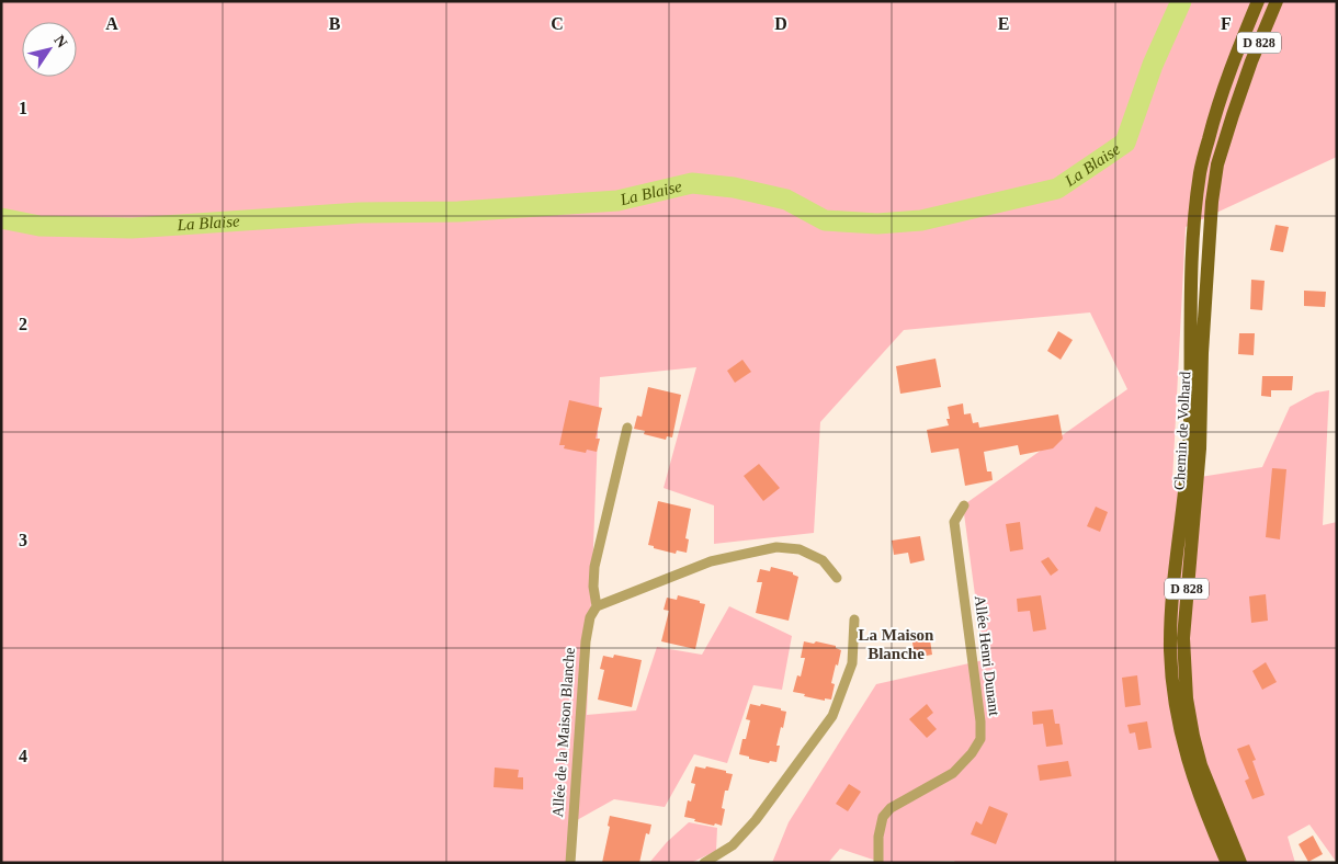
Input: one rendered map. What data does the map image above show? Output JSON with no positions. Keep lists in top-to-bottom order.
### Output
{
  "streets": {
    "main road": ["D 828", "Chemin de Volhard"],
    "street": ["Allée Henri Dunant", "Allée de la Maison Blanche"]
  },
  "districts": ["La Maison Blanche"],
  "water": ["La Blaise"],
  "north": "top right",
  "grid": {
    "columns": [
      "A",
      "B",
      "C",
      "D",
      "E",
      "F"
    ],
    "rows": [
      "1",
      "2",
      "3",
      "4"
    ]
  }
}
